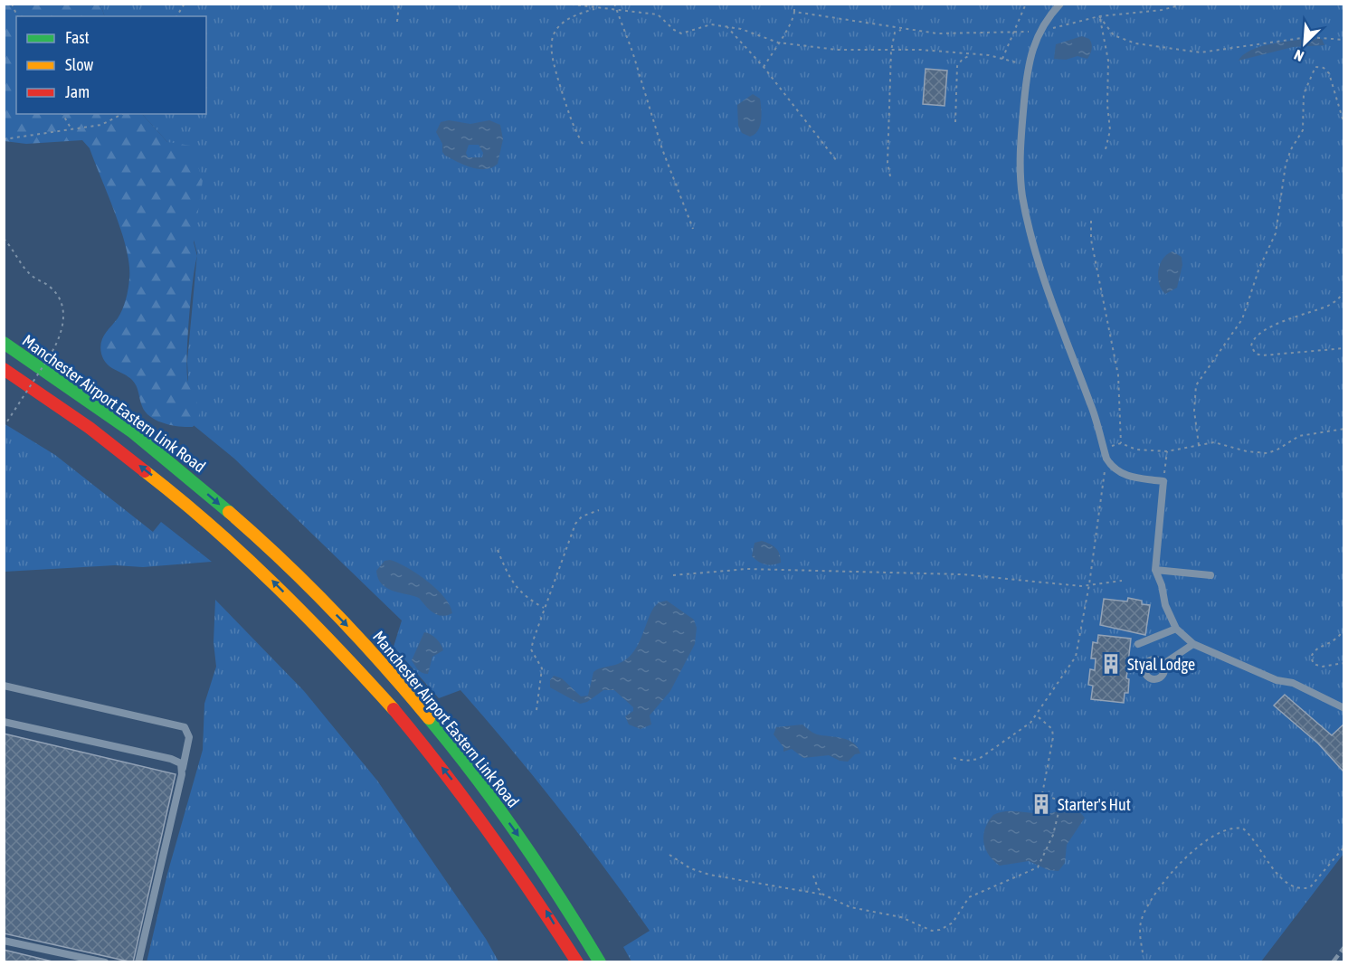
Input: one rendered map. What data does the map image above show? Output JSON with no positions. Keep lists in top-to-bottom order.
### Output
{
  "streets": {
    "highway": ["Manchester Airport Eastern Link Road"]
  },
  "places": {
    "building": ["Styal Lodge", "Starter's Hut"]
  },
  "legend": ["Fast", "Slow", "Jam"],
  "north": "bottom left"
}
